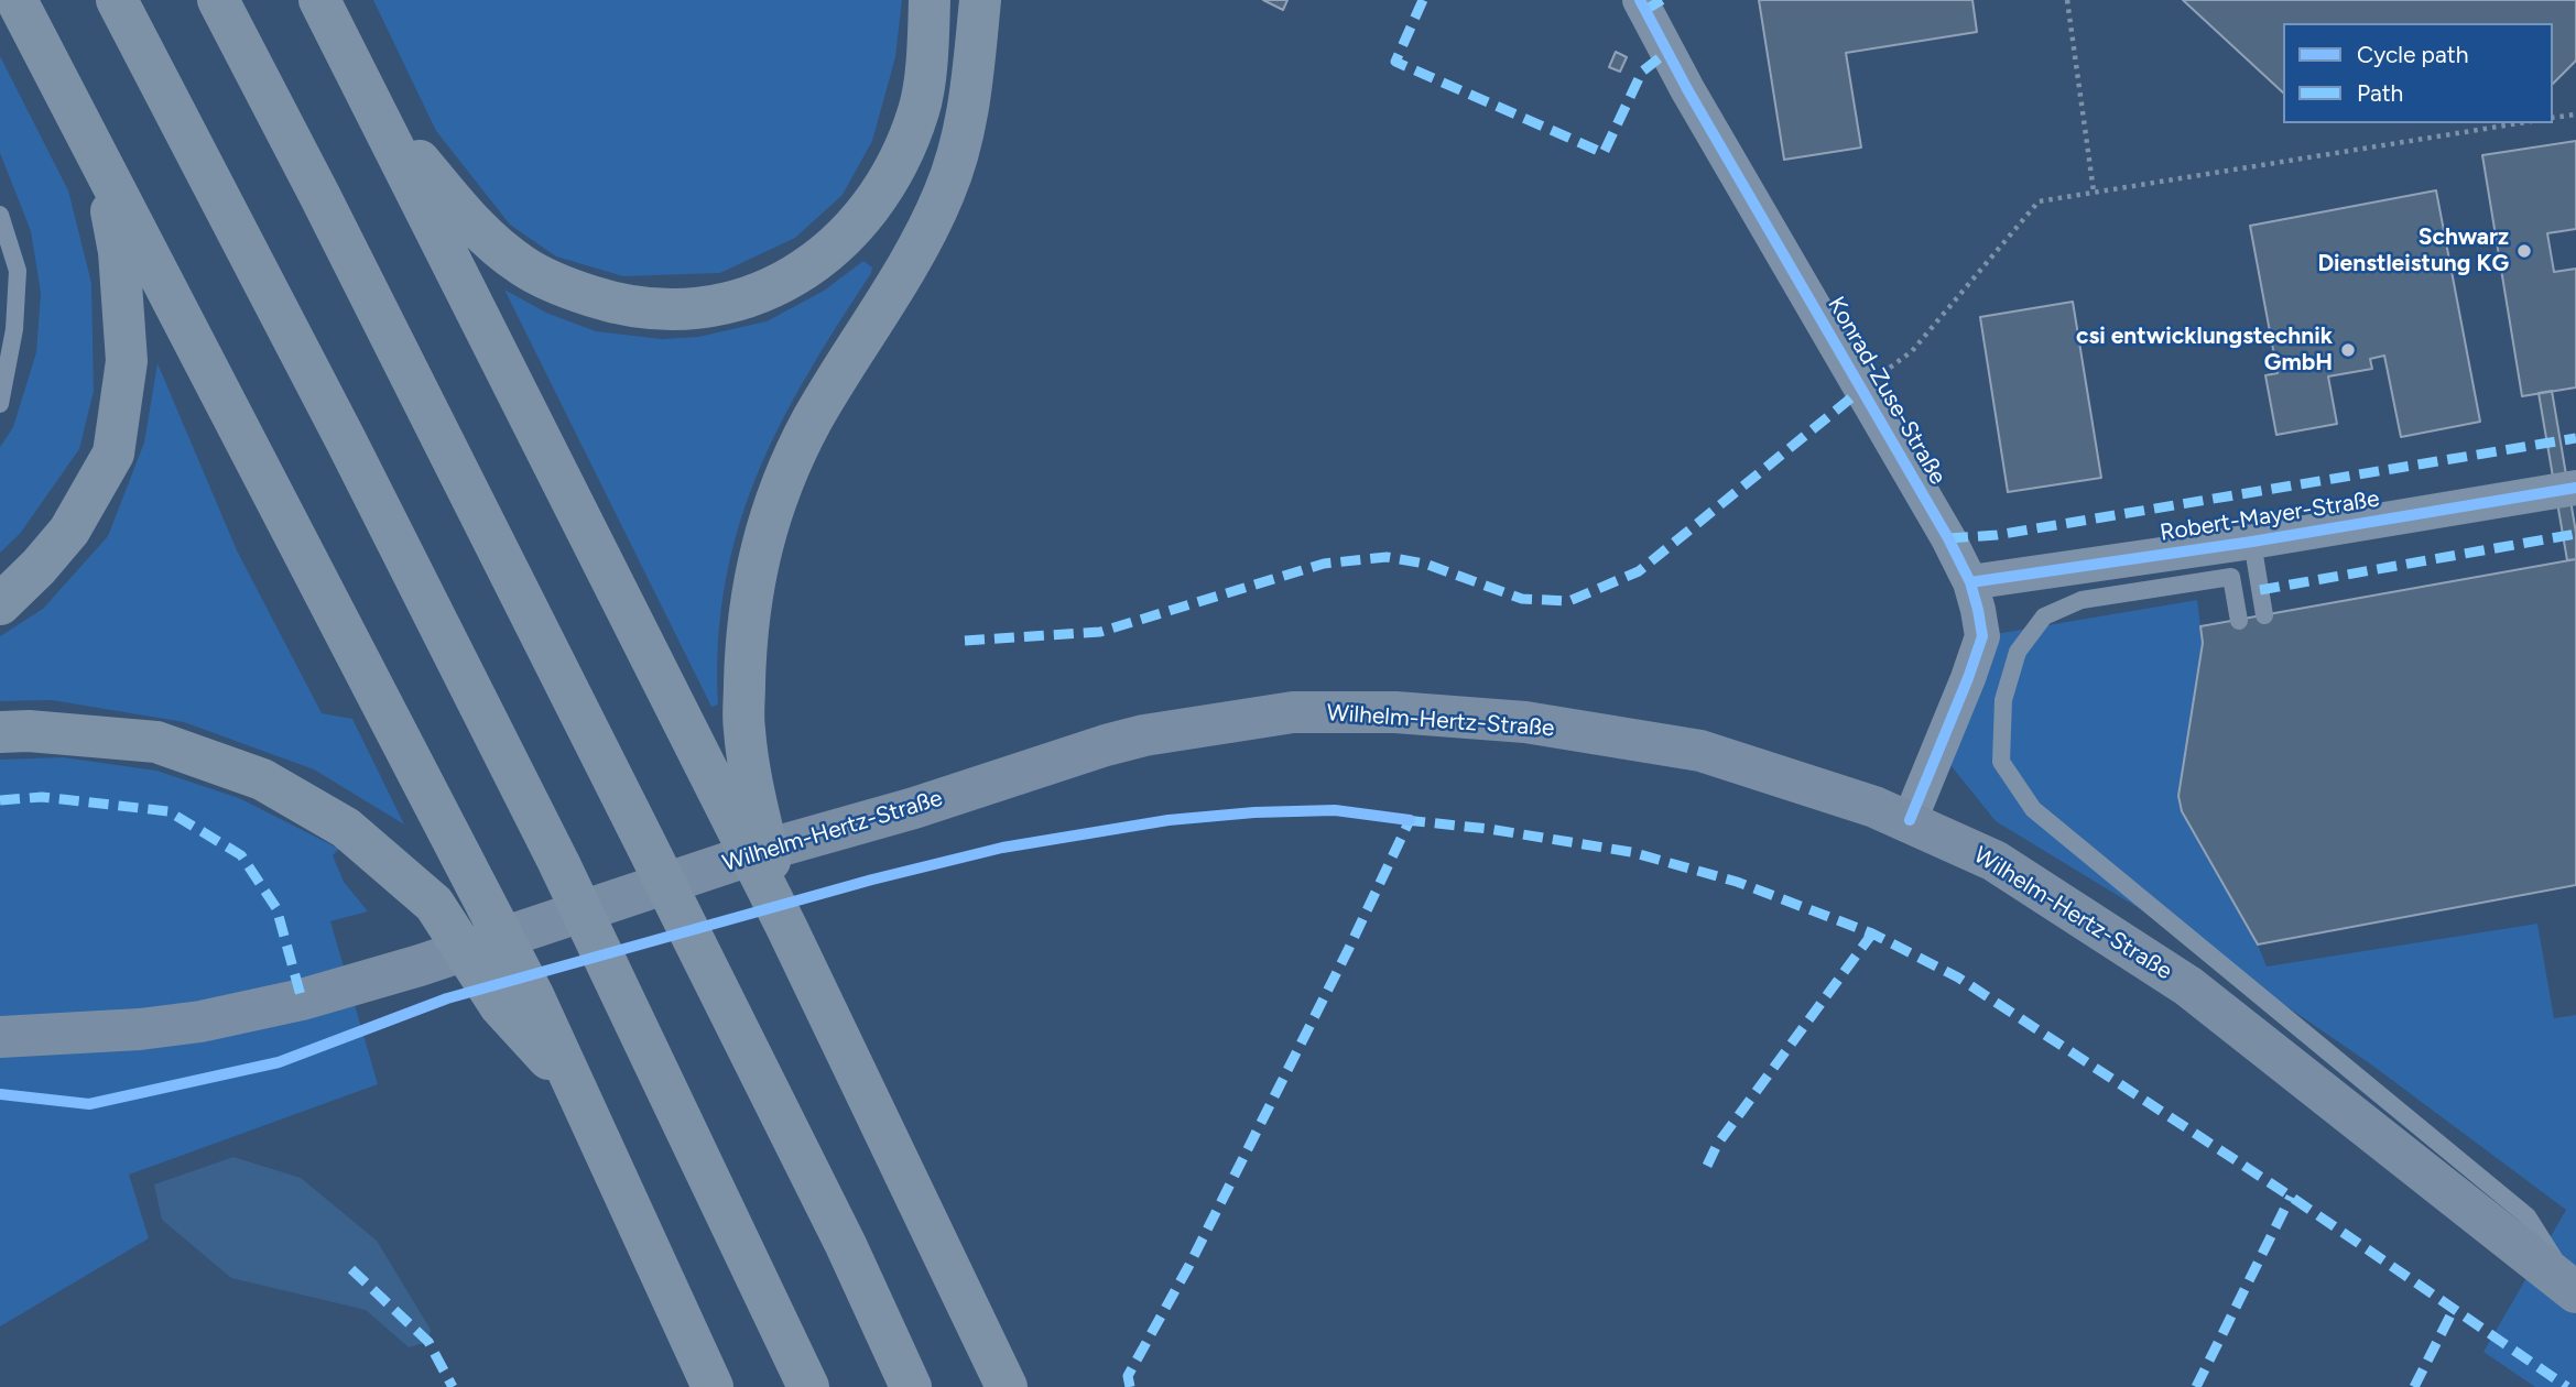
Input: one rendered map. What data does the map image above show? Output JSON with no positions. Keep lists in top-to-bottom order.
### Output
{
  "streets": {
    "main road": ["Wilhelm-Hertz-Straße"],
    "street": ["Konrad-Zuse-Straße", "Robert-Mayer-Straße"]
  },
  "crossings": [
    ["Konrad-Zuse-Straße", "Robert-Mayer-Straße"],
    ["Konrad-Zuse-Straße", "Wilhelm-Hertz-Straße"]
  ],
  "places": ["Schwarz Dienstleistung KG", "csi entwicklungstechnik GmbH"],
  "legend": ["Cycle path", "Path"]
}
